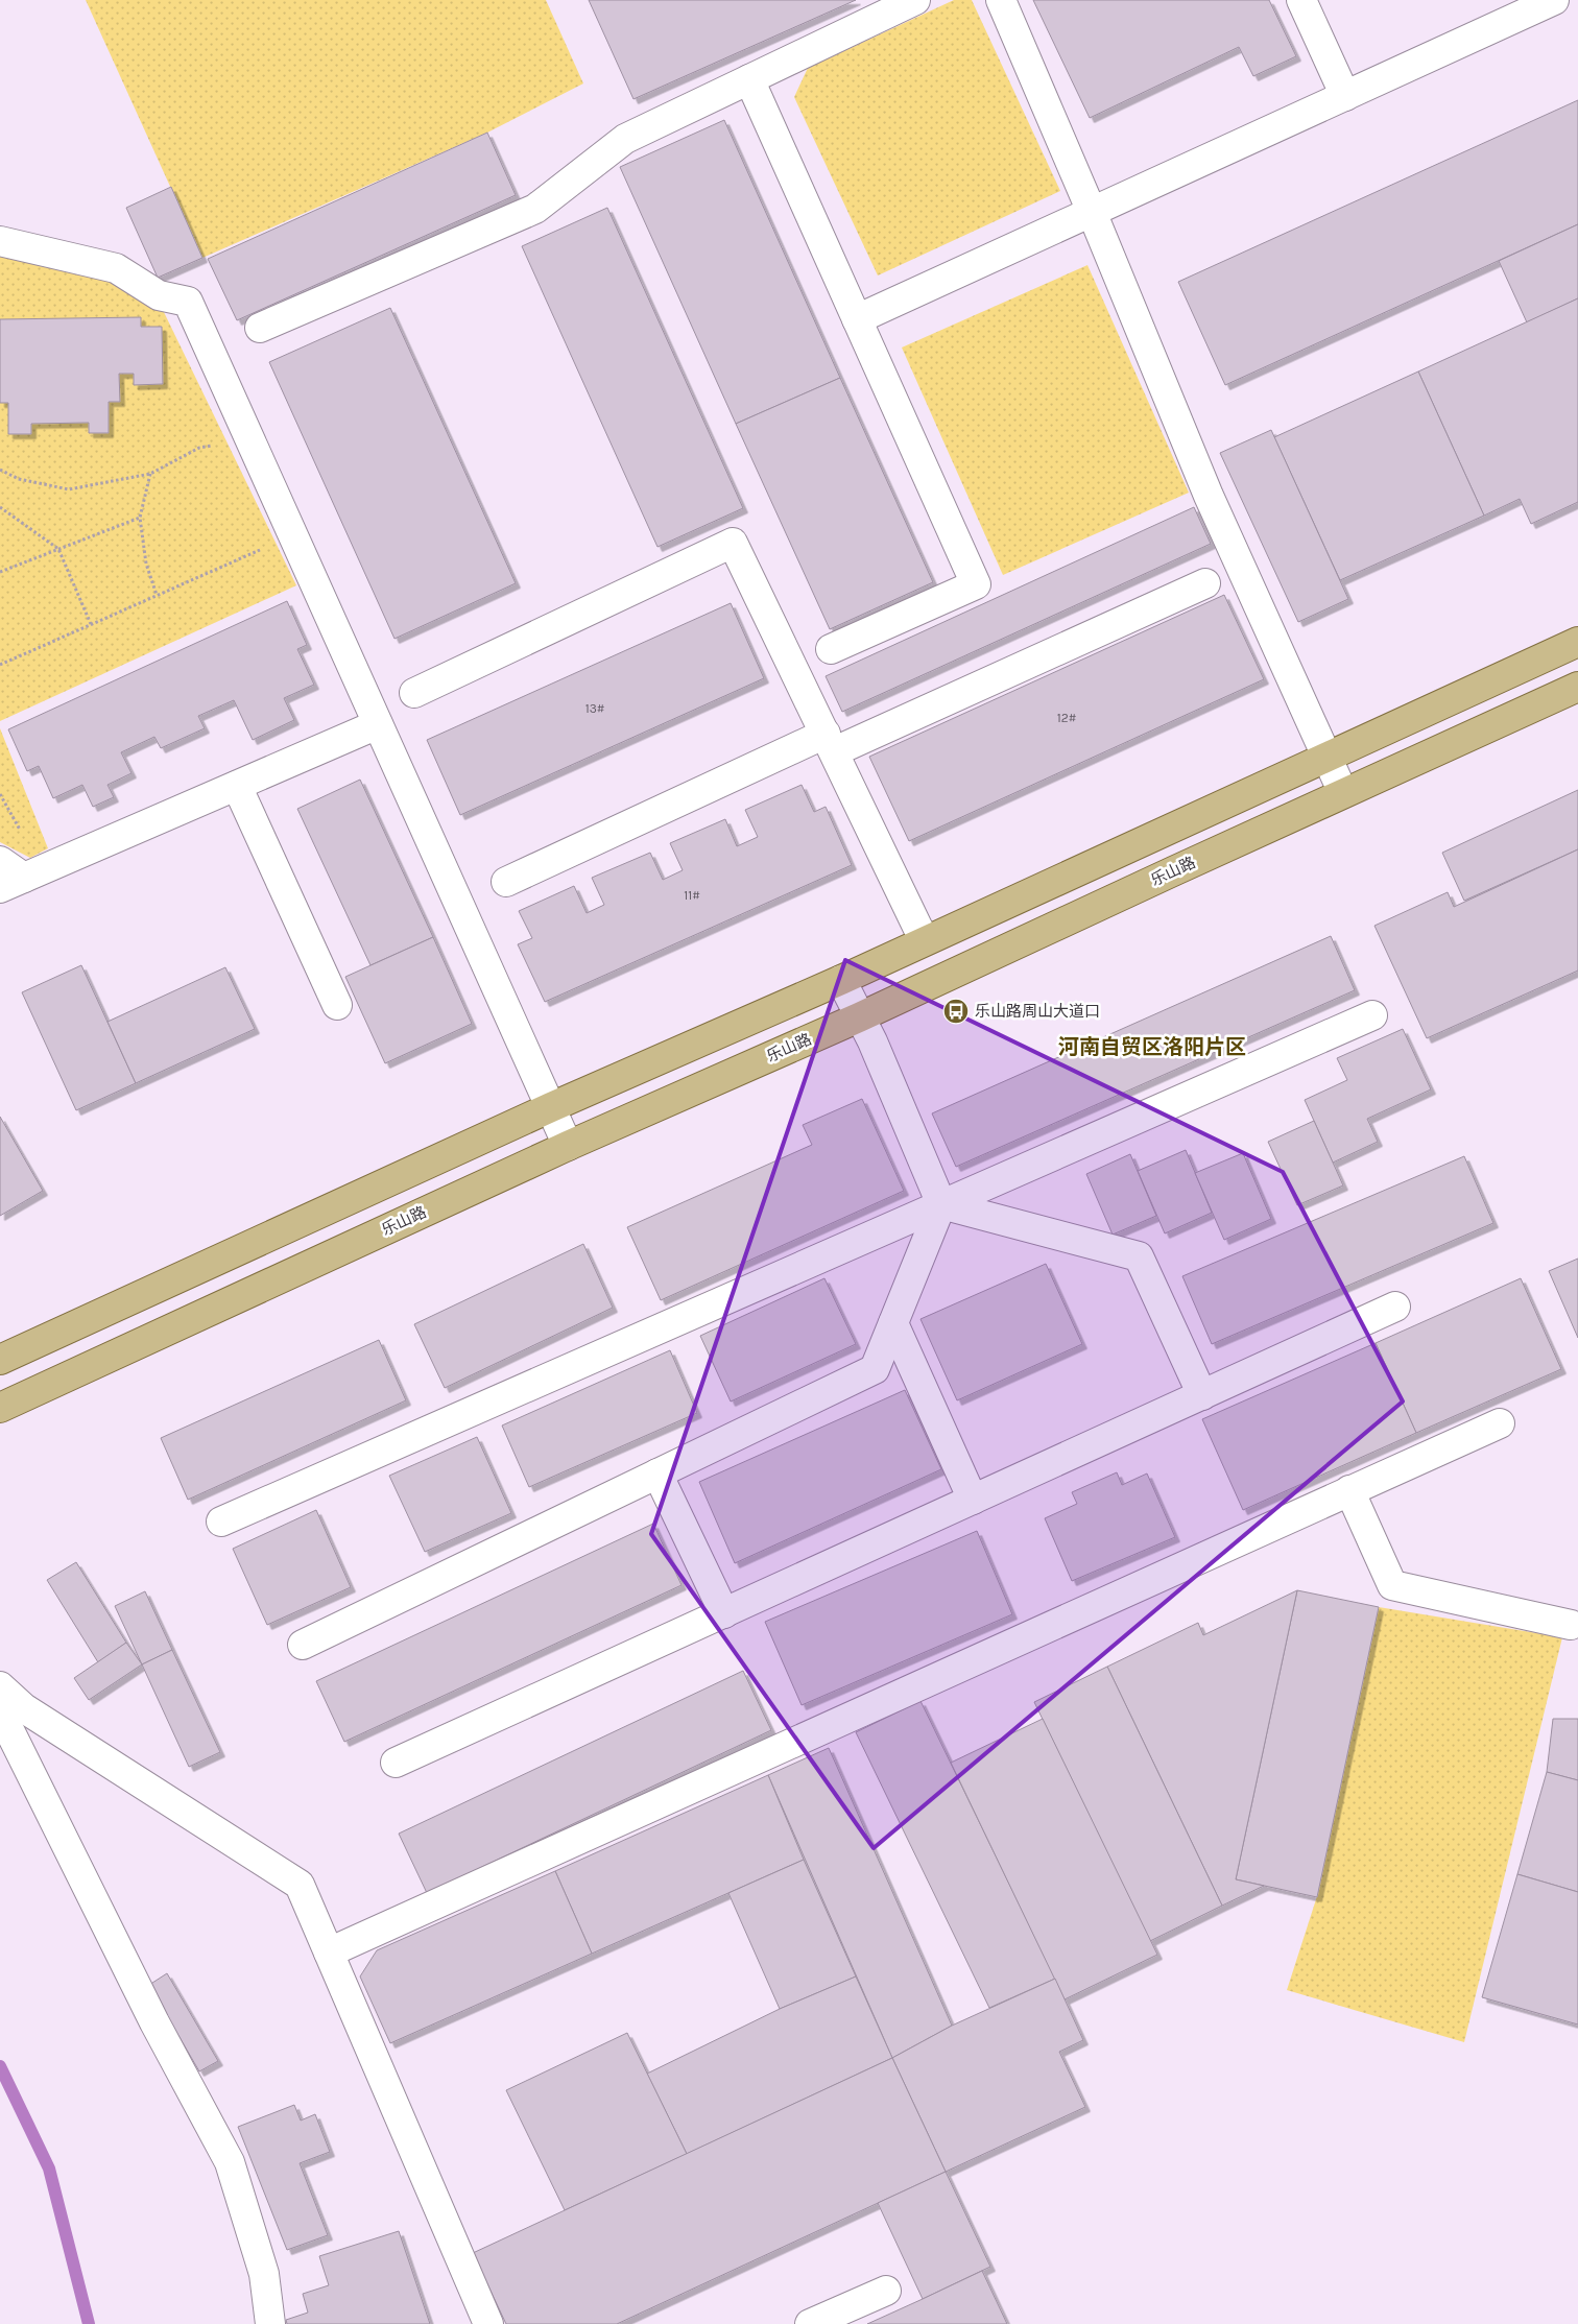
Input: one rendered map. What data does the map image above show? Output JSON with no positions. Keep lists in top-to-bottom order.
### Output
{
  "streets": {
    "main road": ["乐山路"]
  },
  "districts": ["河南自贸区洛阳片区"],
  "places": {
    "bus stop": ["乐山路周山大道口"]
  },
  "house_numbers": ["13#", "12#", "11#"]
}
